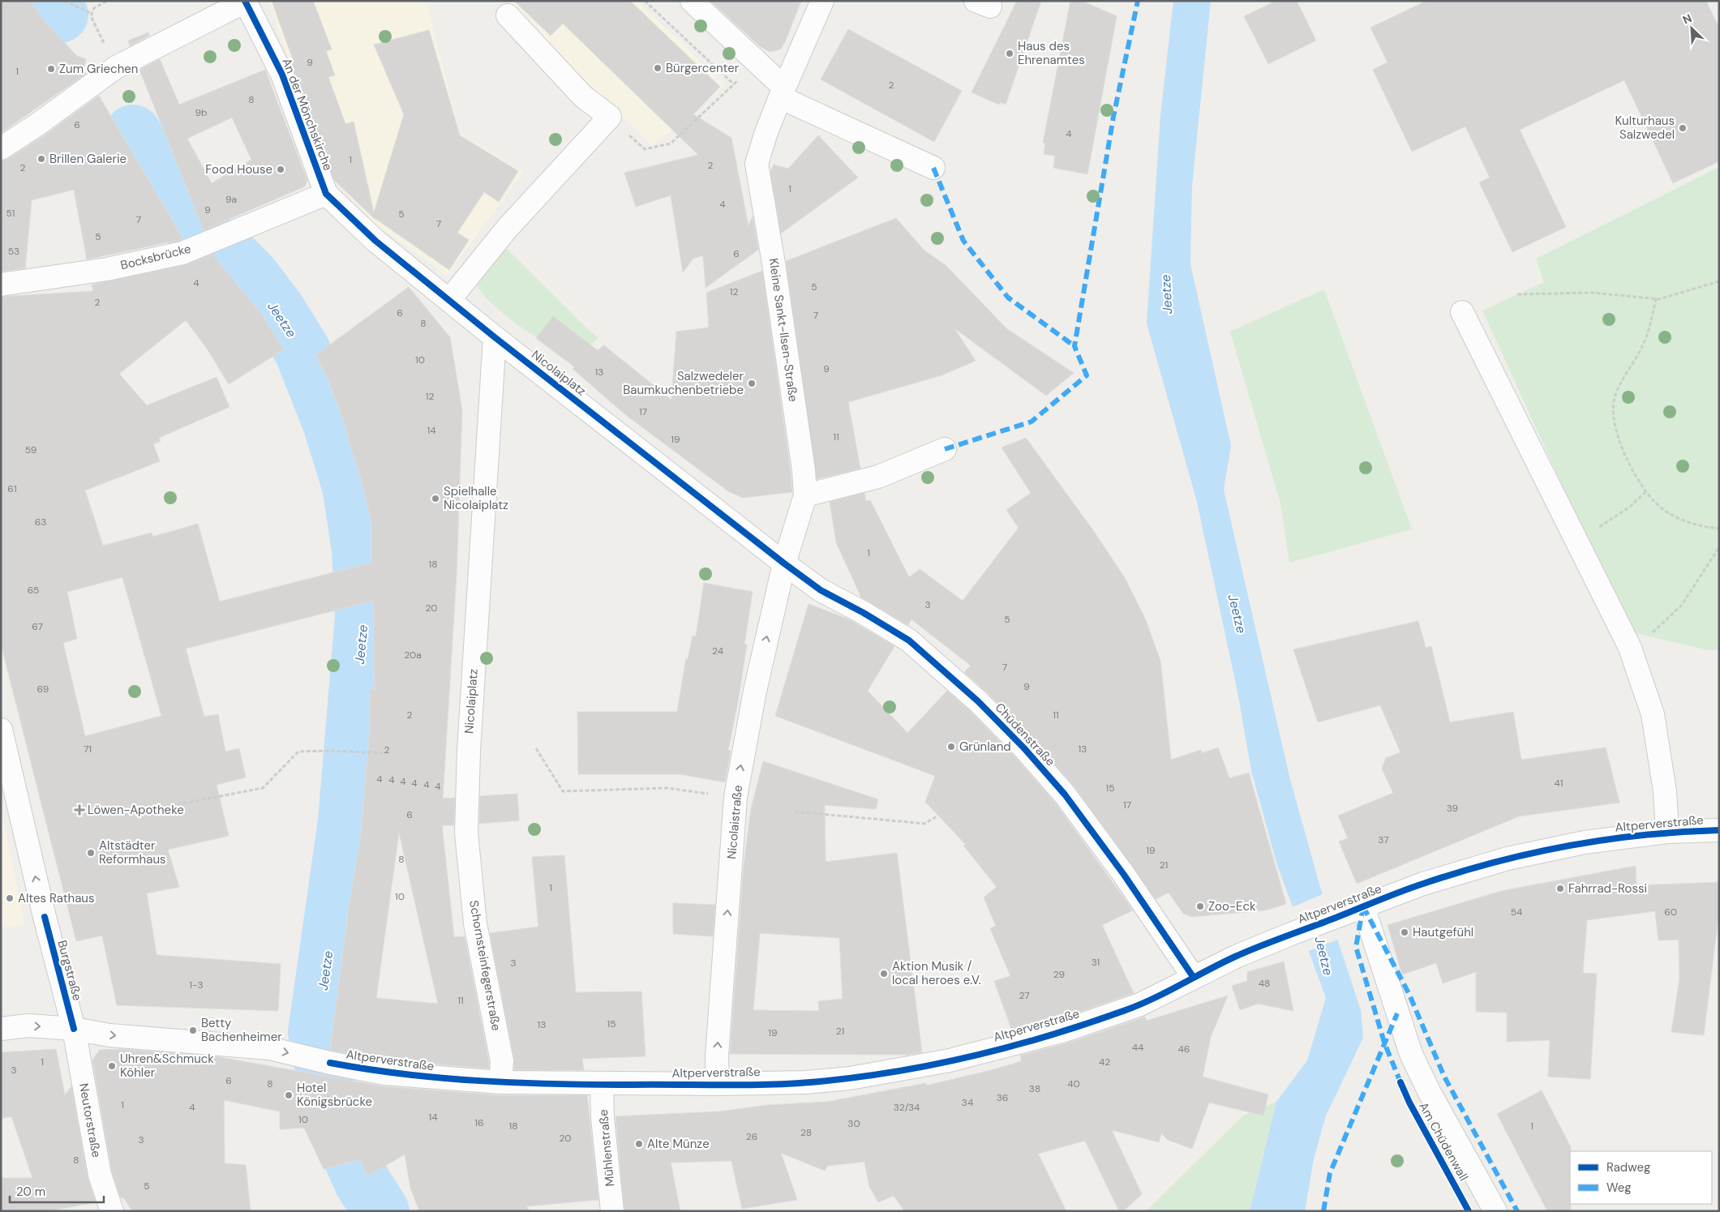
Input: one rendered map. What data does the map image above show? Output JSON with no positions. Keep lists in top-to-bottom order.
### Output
{
  "streets": {
    "street": [
      "An der Mönchskirche",
      "Bocksbrücke",
      "Kleine Sankt-Ilsen-Straße",
      "Nicolaiplatz",
      "Chüdenstraße",
      "Nicolaistraße",
      "Altperverstraße",
      "Schornsteinfegerstraße",
      "Burgstraße",
      "Neutorstraße",
      "Am Chüdenwall",
      "Mühlenstraße"
    ]
  },
  "crossings": [
    ["An der Mönchskirche", "Bocksbrücke"],
    ["An der Mönchskirche", "Nicolaiplatz"],
    ["Bocksbrücke", "Nicolaiplatz"],
    ["Kleine Sankt-Ilsen-Straße", "Nicolaiplatz"],
    ["Kleine Sankt-Ilsen-Straße", "Chüdenstraße"],
    ["Kleine Sankt-Ilsen-Straße", "Nicolaistraße"],
    ["Nicolaiplatz", "Chüdenstraße"],
    ["Nicolaiplatz", "Nicolaistraße"],
    ["Nicolaiplatz", "Schornsteinfegerstraße"],
    ["Chüdenstraße", "Nicolaistraße"],
    ["Chüdenstraße", "Altperverstraße"],
    ["Nicolaistraße", "Altperverstraße"],
    ["Altperverstraße", "Schornsteinfegerstraße"],
    ["Altperverstraße", "Burgstraße"],
    ["Altperverstraße", "Neutorstraße"],
    ["Altperverstraße", "Am Chüdenwall"],
    ["Altperverstraße", "Mühlenstraße"],
    ["Burgstraße", "Neutorstraße"]
  ],
  "one_way": ["Nicolaistraße", "Burgstraße"],
  "water": ["Jeetze"],
  "places": {
    "other": [
      "Haus des Ehrenamtes",
      "Bürgercenter",
      "Zum Griechen",
      "Kulturhaus Salzwedel",
      "Brillen Galerie",
      "Food House",
      "Salzwedeler Baumkuchenbetriebe",
      "Spielhalle Nicolaiplatz",
      "Grünland",
      "Altstädter Reformhaus",
      "Fahrrad-Rossi",
      "Altes Rathaus",
      "Zoo-Eck",
      "Hautgefühl",
      "Aktion Musik / local heroes e.V.",
      "Betty Bachenheimer",
      "Uhren&Schmuck Köhler",
      "Hotel Königsbrücke",
      "Alte Münze"
    ],
    "health": ["Löwen-Apotheke"]
  },
  "house_numbers": [
    "9",
    "1",
    "2",
    "8",
    "9b",
    "6",
    "4",
    "1",
    "2",
    "2",
    "1",
    "9a",
    "4",
    "9",
    "51",
    "5",
    "7",
    "7",
    "5",
    "53",
    "6",
    "4",
    "5",
    "12",
    "2",
    "6",
    "7",
    "8",
    "10",
    "9",
    "13",
    "12",
    "17",
    "14",
    "11",
    "19",
    "59",
    "61",
    "63",
    "1",
    "18",
    "65",
    "3",
    "20",
    "5",
    "67",
    "24",
    "20a",
    "7",
    "9",
    "69",
    "2",
    "11",
    "71",
    "13",
    "2",
    "4",
    "4",
    "4",
    "4",
    "41",
    "4",
    "4",
    "15",
    "17",
    "39",
    "6",
    "37",
    "19",
    "8",
    "21",
    "1",
    "10",
    "54",
    "60",
    "31",
    "3",
    "29",
    "48",
    "1-3",
    "27",
    "11",
    "15",
    "13",
    "21",
    "19",
    "44",
    "46",
    "1",
    "42",
    "3",
    "6",
    "8",
    "40",
    "38",
    "36",
    "34",
    "1",
    "4",
    "32/34",
    "14",
    "10",
    "16",
    "30",
    "18",
    "1",
    "28",
    "26",
    "20",
    "3",
    "8",
    "5"
  ],
  "legend": ["Radweg", "Weg"],
  "scale_bar": "20 m",
  "north": "top left"
}
